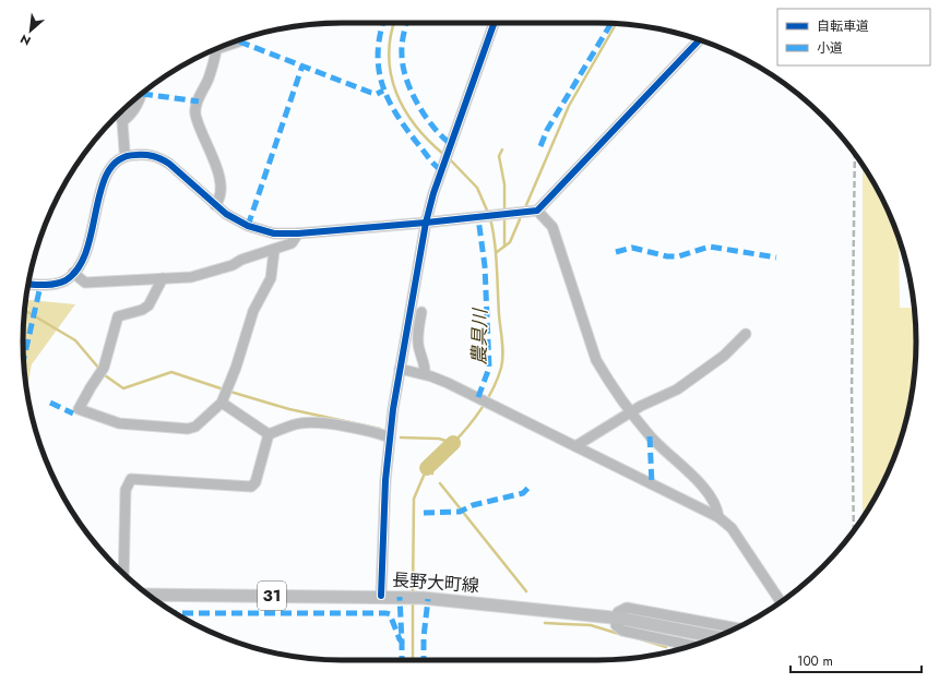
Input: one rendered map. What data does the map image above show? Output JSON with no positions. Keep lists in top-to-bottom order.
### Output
{
  "streets": {
    "main road": ["長野大町線", "31"]
  },
  "water": ["農具川"],
  "legend": ["自転車道", "小道"],
  "scale_bar": "100 m",
  "north": "bottom left"
}
